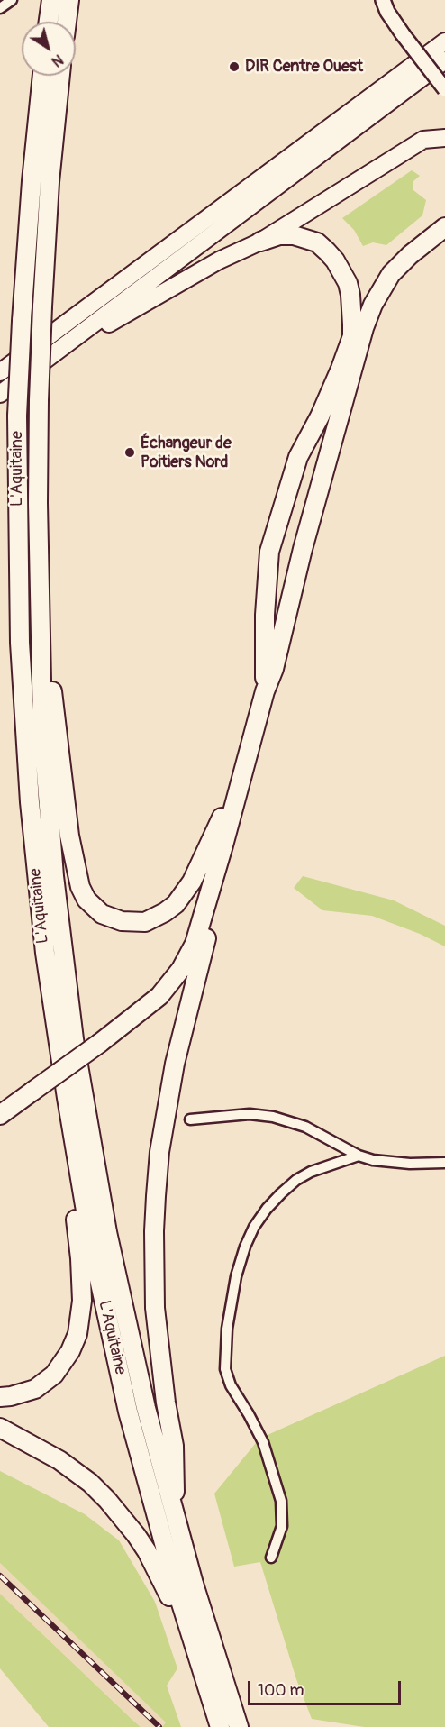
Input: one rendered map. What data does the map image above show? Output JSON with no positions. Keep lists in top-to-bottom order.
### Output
{
  "streets": {
    "highway": ["L'Aquitaine"]
  },
  "places": ["DIR Centre Ouest", "Échangeur de Poitiers Nord"],
  "scale_bar": "100 m",
  "north": "bottom right"
}
